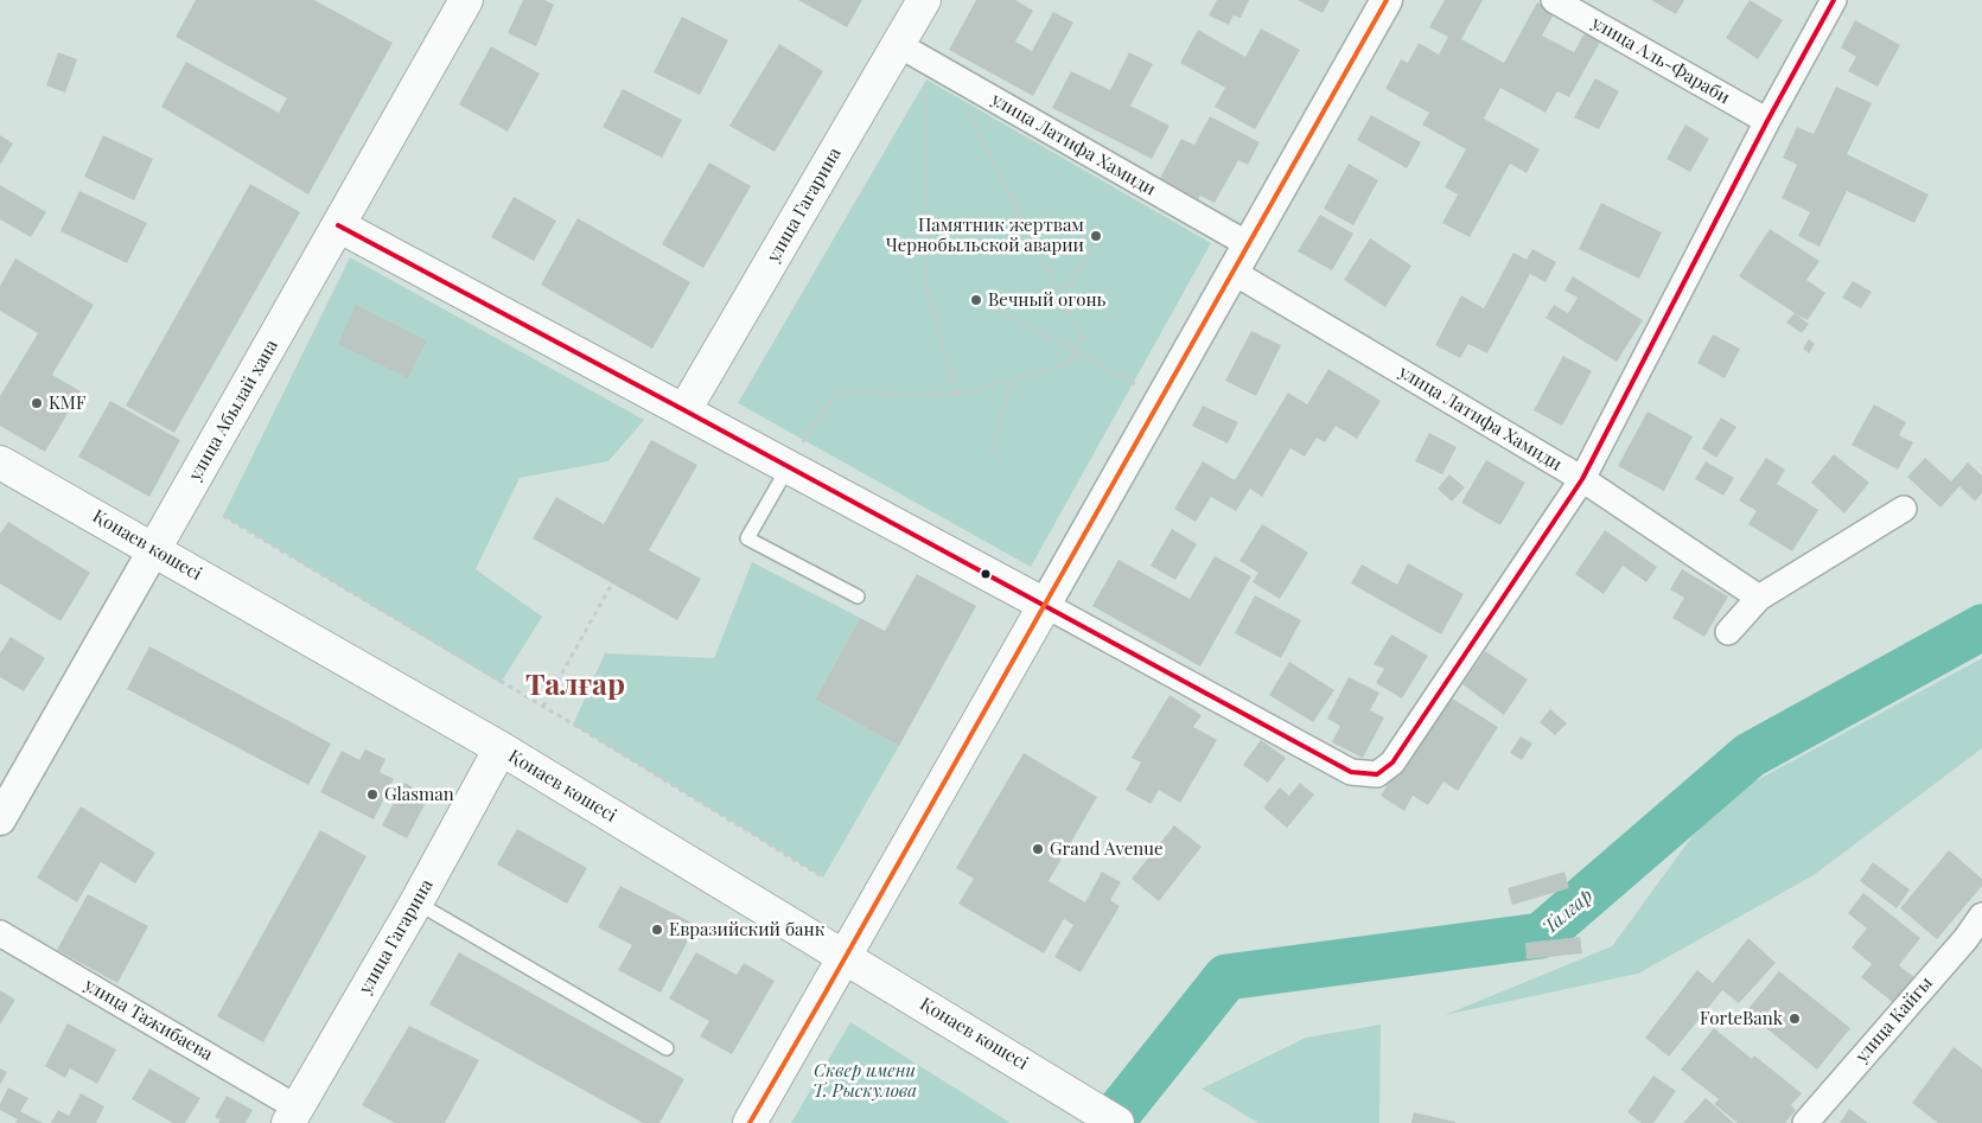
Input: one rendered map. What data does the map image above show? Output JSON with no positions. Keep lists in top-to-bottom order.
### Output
{
  "streets": {
    "main road": ["улица Гагарина", "улица Абылай хана", "Қонаев көшесі"],
    "street": [
      "улица Аль-Фараби",
      "улица Латифа Хамиди",
      "улица Тажибаева",
      "улица Кайгы"
    ]
  },
  "crossings": [
    ["улица Латифа Хамиди", "улица Гагарина"],
    ["улица Гагарина", "Қонаев көшесі"],
    ["улица Гагарина", "улица Тажибаева"],
    ["улица Абылай хана", "Қонаев көшесі"]
  ],
  "districts": ["Талғар"],
  "water": ["Талғар"],
  "parks": ["Сквер имени Т. Рыскулова"],
  "places": [
    "Памятник жертвам Чернобыльской аварии",
    "Вечный огонь",
    "KMF",
    "Glasman",
    "Grand Avenue",
    "Евразийский банк",
    "ForteBank"
  ]
}
